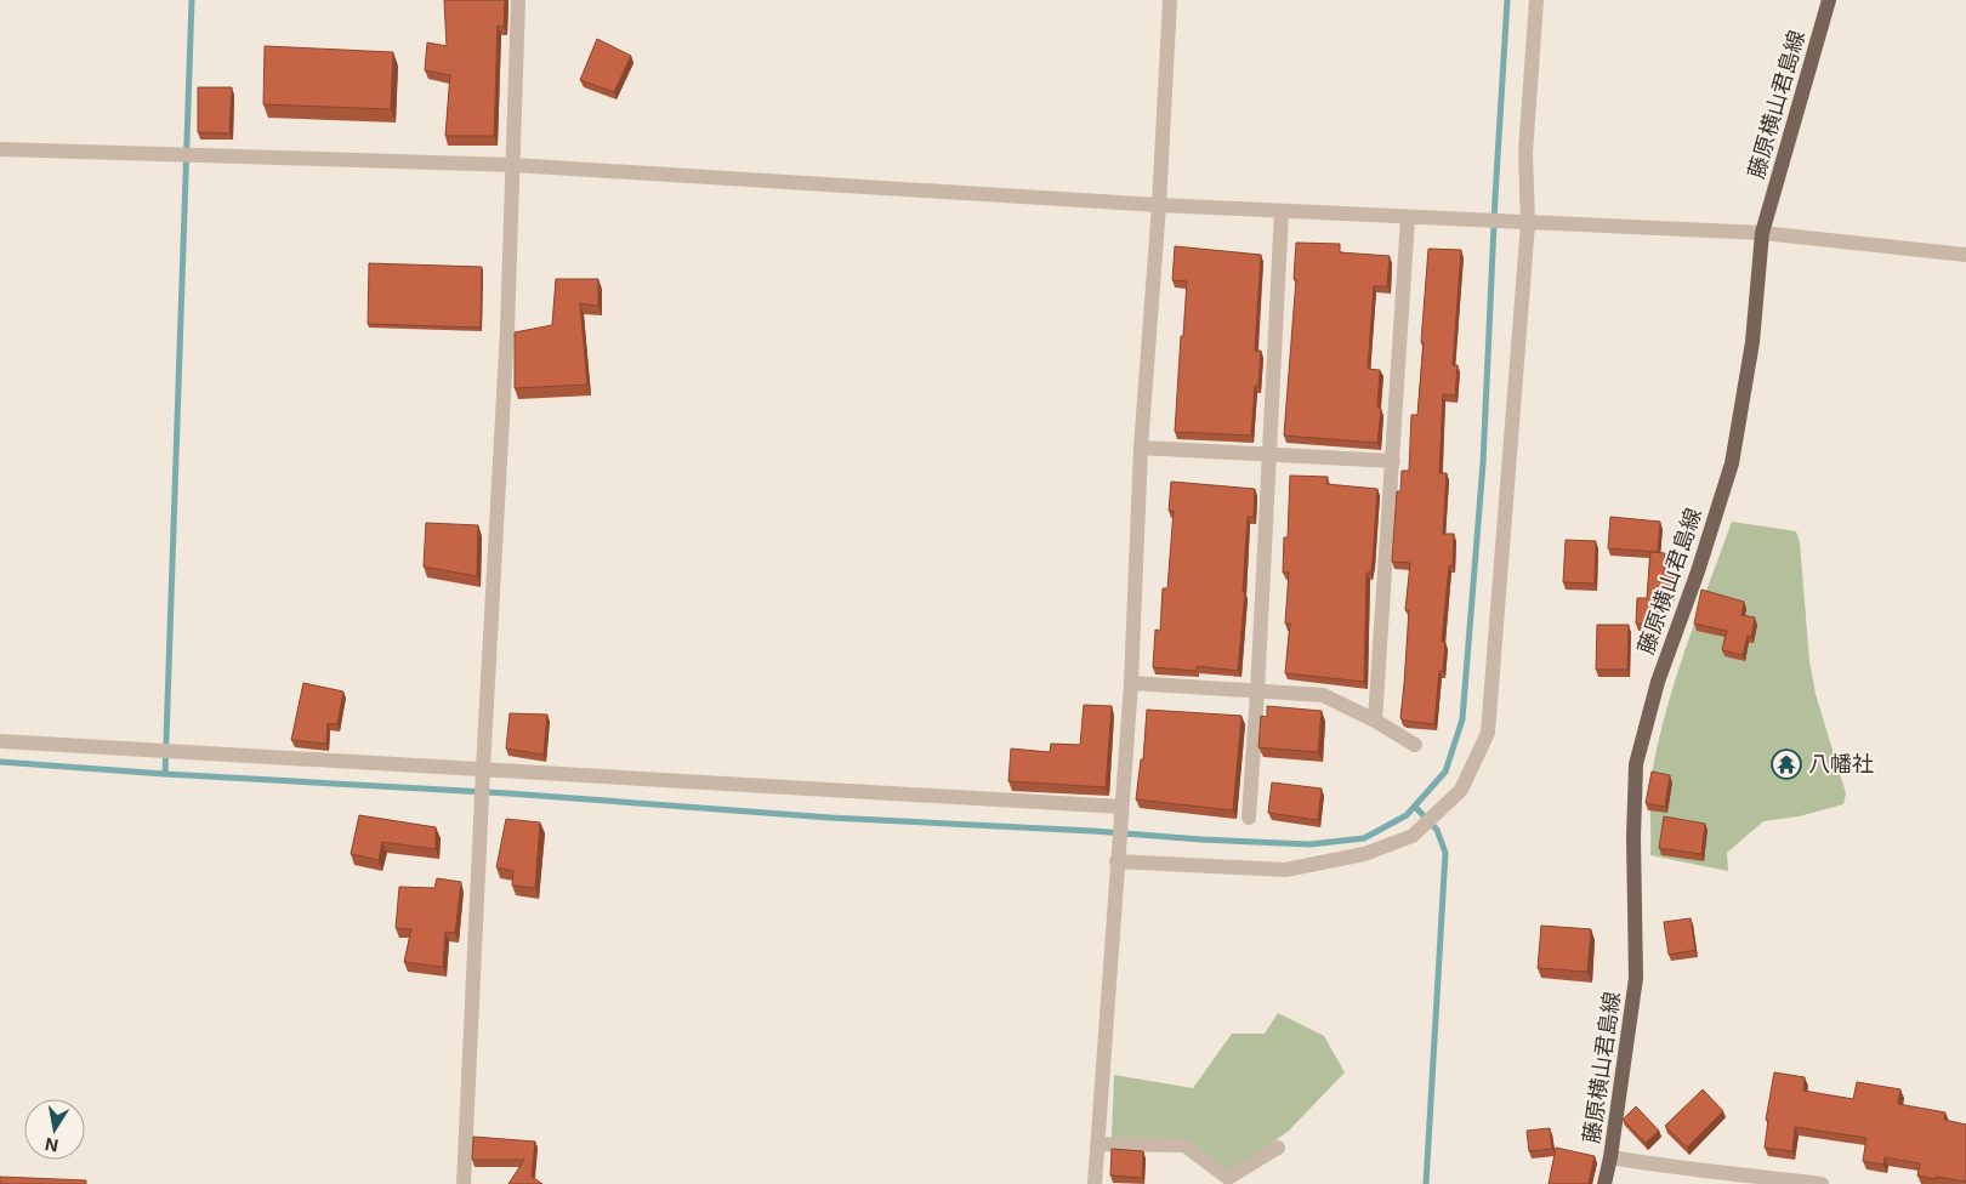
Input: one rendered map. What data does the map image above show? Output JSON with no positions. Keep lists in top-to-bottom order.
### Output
{
  "streets": {
    "main road": ["藤原横山君島線"]
  },
  "places": {
    "temple": ["八幡社"]
  },
  "north": "bottom"
}
